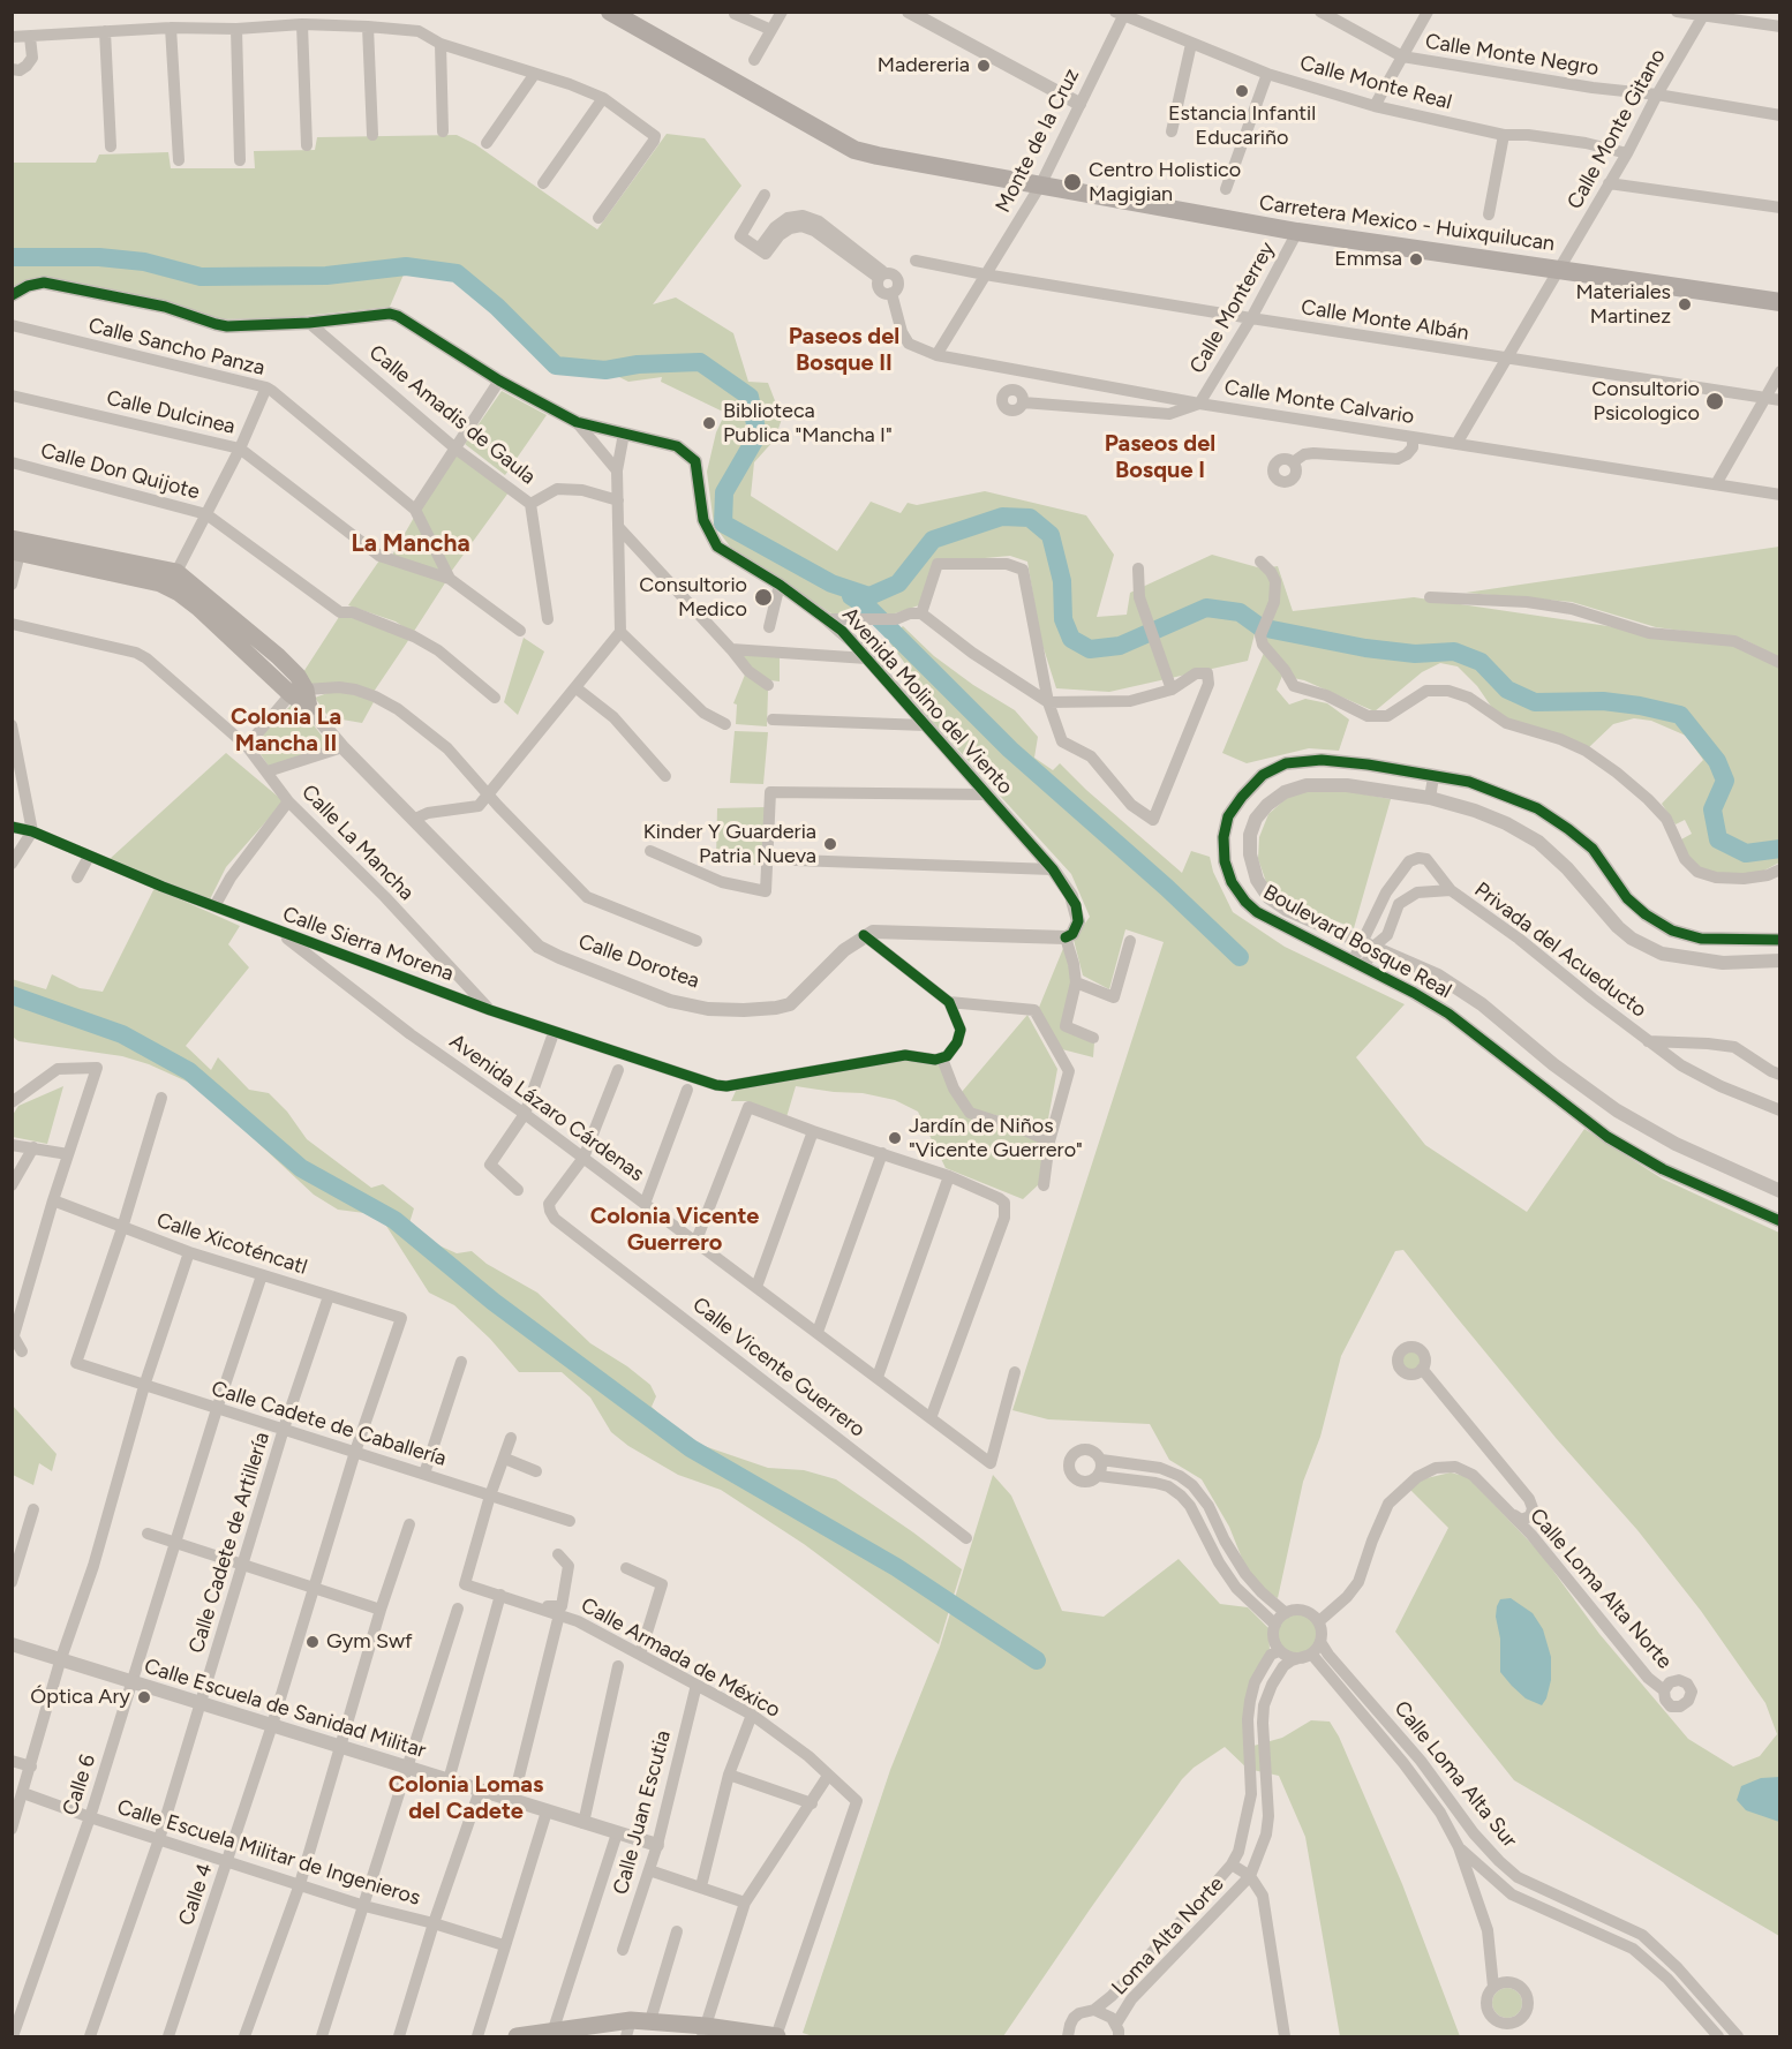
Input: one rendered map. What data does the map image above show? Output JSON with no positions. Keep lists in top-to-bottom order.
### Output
{
  "streets": {
    "main road": ["Carretera Mexico - Huixquilucan", "Calle Dorotea"],
    "street": [
      "Calle Monte Negro",
      "Calle Monte Real",
      "Calle Monte Gitano",
      "Monte de la Cruz",
      "Calle Monterrey",
      "Calle Monte Albán",
      "Calle Sancho Panza",
      "Calle Monte Calvario",
      "Calle Dulcinea",
      "Calle Amadis de Gaula",
      "Calle Don Quijote",
      "Avenida Molino del Viento",
      "Calle La Mancha",
      "Boulevard Bosque Real",
      "Calle Sierra Morena",
      "Privada del Acueducto",
      "Avenida Lázaro Cárdenas",
      "Calle Xicoténcatl",
      "Calle Vicente Guerrero",
      "Calle Cadete de Caballería",
      "Calle Cadete de Artillería",
      "Calle Loma Alta Norte",
      "Calle Armada de México",
      "Calle Escuela de Sanidad Militar",
      "Calle Loma Alta Sur",
      "Calle 6",
      "Calle Juan Escutia",
      "Calle Escuela Militar de Ingenieros",
      "Calle 4",
      "Loma Alta Norte"
    ]
  },
  "crossings": [
    ["Calle Monte Negro", "Calle Monte Gitano"],
    ["Calle Monte Real", "Calle Monte Gitano"],
    ["Calle Monte Real", "Monte de la Cruz"],
    ["Calle Monte Gitano", "Carretera Mexico - Huixquilucan"],
    ["Calle Monte Gitano", "Calle Monte Albán"],
    ["Calle Monte Gitano", "Calle Monte Calvario"],
    ["Monte de la Cruz", "Carretera Mexico - Huixquilucan"],
    ["Monte de la Cruz", "Calle Monte Albán"],
    ["Monte de la Cruz", "Calle Monte Calvario"],
    ["Carretera Mexico - Huixquilucan", "Calle Monterrey"],
    ["Calle Monterrey", "Calle Monte Albán"],
    ["Calle Monterrey", "Calle Monte Calvario"],
    ["Calle Amadis de Gaula", "Avenida Molino del Viento"],
    ["Calle La Mancha", "Calle Sierra Morena"],
    ["Boulevard Bosque Real", "Privada del Acueducto"],
    ["Calle Sierra Morena", "Avenida Lázaro Cárdenas"],
    ["Avenida Lázaro Cárdenas", "Calle Vicente Guerrero"],
    ["Calle Xicoténcatl", "Calle Cadete de Caballería"],
    ["Calle Xicoténcatl", "Calle Cadete de Artillería"],
    ["Calle Xicoténcatl", "Calle 6"],
    ["Calle Xicoténcatl", "Calle 4"],
    ["Calle Cadete de Caballería", "Calle Cadete de Artillería"],
    ["Calle Cadete de Caballería", "Calle Armada de México"],
    ["Calle Cadete de Caballería", "Calle 6"],
    ["Calle Cadete de Caballería", "Calle 4"],
    ["Calle Cadete de Artillería", "Calle Escuela de Sanidad Militar"],
    ["Calle Cadete de Artillería", "Calle Escuela Militar de Ingenieros"],
    ["Calle Loma Alta Norte", "Calle Loma Alta Sur"],
    ["Calle Armada de México", "Calle Juan Escutia"],
    ["Calle Escuela de Sanidad Militar", "Calle 6"],
    ["Calle Escuela de Sanidad Militar", "Calle Juan Escutia"],
    ["Calle Escuela de Sanidad Militar", "Calle 4"],
    ["Calle 6", "Calle Escuela Militar de Ingenieros"],
    ["Calle Escuela Militar de Ingenieros", "Calle 4"]
  ],
  "districts": [
    "Paseos del Bosque II",
    "Paseos del Bosque I",
    "La Mancha",
    "Colonia La Mancha II",
    "Colonia Vicente Guerrero",
    "Colonia Lomas del Cadete"
  ],
  "places": [
    "Madereria",
    "Estancia Infantil Educariño",
    "Centro Holistico Magigian",
    "Emmsa",
    "Materiales Martinez",
    "Consultorio Psicologico",
    "Biblioteca Publica \"Mancha I\"",
    "Consultorio Medico",
    "Kinder Y Guarderia Patria Nueva",
    "Jardín de Niños \"Vicente Guerrero\"",
    "Gym Swf",
    "Óptica Ary"
  ]
}
